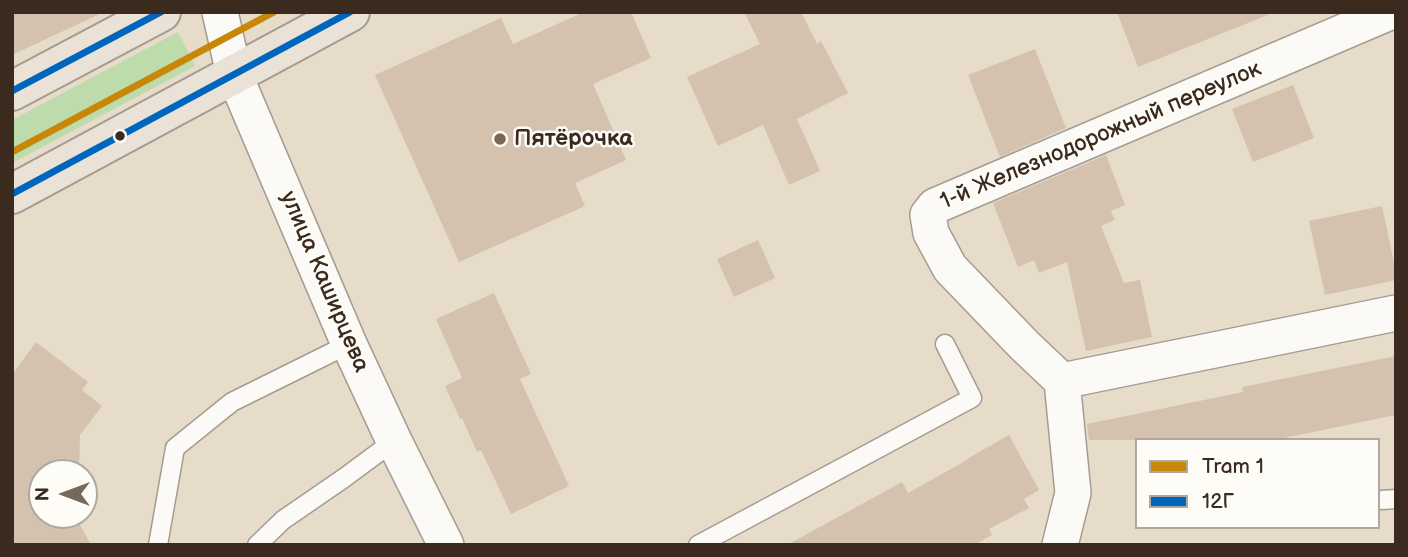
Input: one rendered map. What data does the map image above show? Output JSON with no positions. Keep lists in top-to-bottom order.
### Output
{
  "streets": {
    "street": ["1-й Железнодорожный переулок", "улица Каширцева"]
  },
  "places": ["Пятёрочка"],
  "lines": ["tram line 1", "transit line 12Г"],
  "legend": ["Tram 1", "12Г"],
  "north": "left"
}
